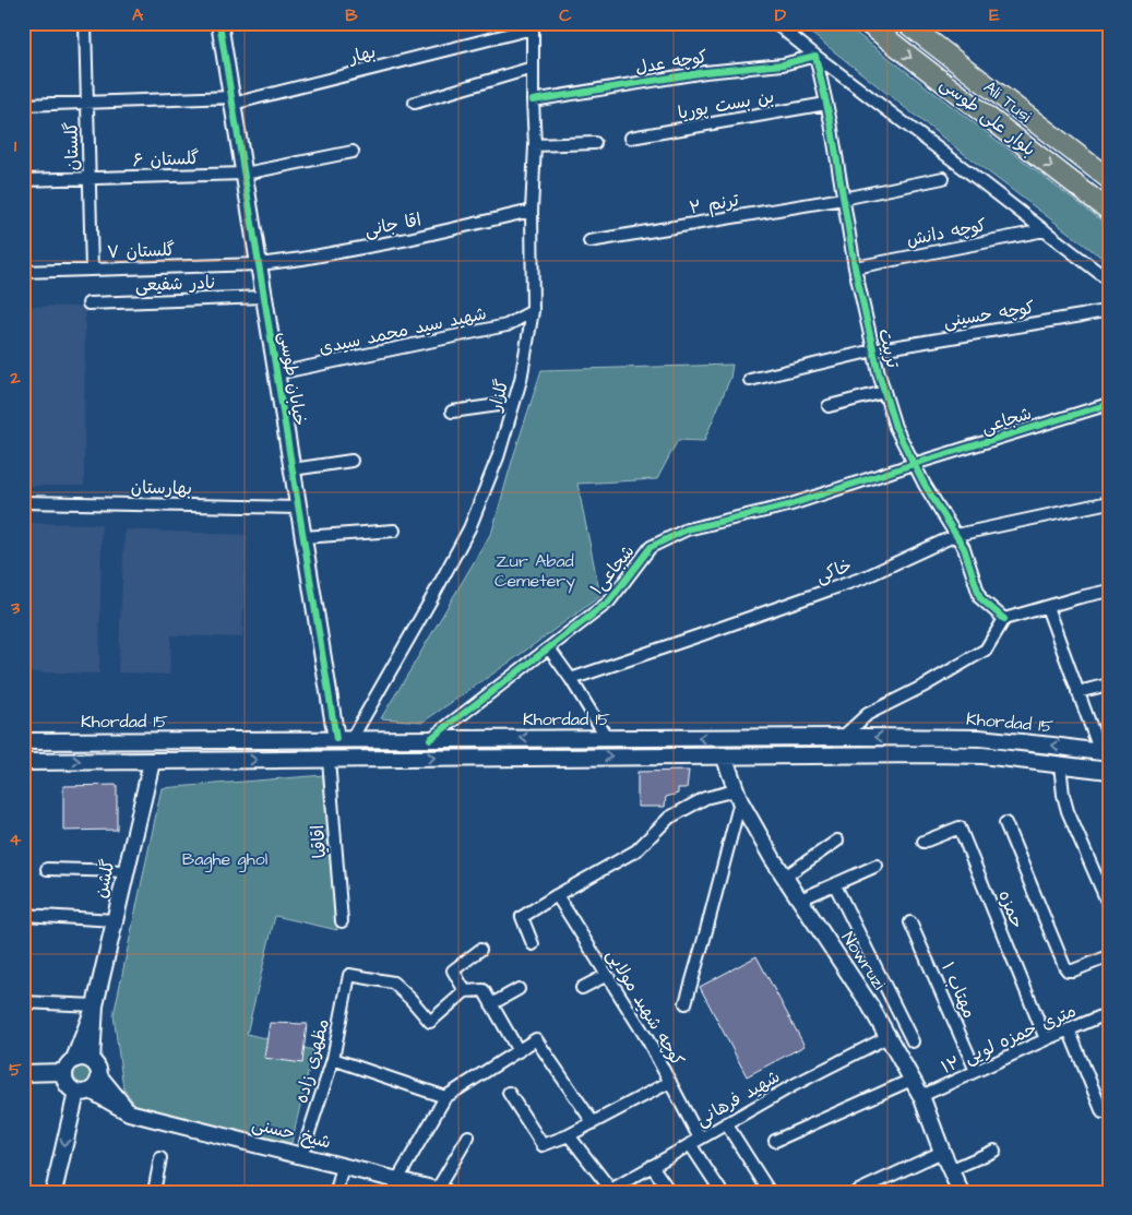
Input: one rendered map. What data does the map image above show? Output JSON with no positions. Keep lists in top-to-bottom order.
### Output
{
  "streets": {
    "highway": ["Ali Tusi", "بلوار علی طوسی"],
    "main road": [
      "خیابان طوسی",
      "Khordad 15",
      "گلشن",
      "Nowruzi",
      "شیخ حسنی"
    ],
    "street": [
      "بهار",
      "کوچه عدل",
      "بن بست پوریا",
      "گلستان",
      "گلستان ۶",
      "ترنم ۲",
      "اقا جانی",
      "کوچه دانش",
      "گلستان ۷",
      "نادر شفیعی",
      "کوچه حسینی",
      "شهید سید محمد سیدی",
      "تربیت",
      "گلزار",
      "شجاعی",
      "بهارستان",
      "شجاعی۱",
      "خاکی",
      "اقاقیا",
      "حمزه",
      "مهتاب ۱",
      "کوچه شهید مولایی",
      "۱۲ متری حمزه لویی",
      "مظهری زاده",
      "شهید فرهانی"
    ]
  },
  "crossings": [
    ["بهار", "گلستان"],
    ["بهار", "خیابان طوسی"],
    ["بهار", "گلزار"],
    ["کوچه عدل", "تربیت"],
    ["کوچه عدل", "گلزار"],
    ["بن بست پوریا", "تربیت"],
    ["گلستان", "گلستان ۶"],
    ["گلستان", "گلستان ۷"],
    ["گلستان ۶", "خیابان طوسی"],
    ["ترنم ۲", "تربیت"],
    ["اقا جانی", "گلستان ۷"],
    ["اقا جانی", "خیابان طوسی"],
    ["اقا جانی", "گلزار"],
    ["کوچه دانش", "تربیت"],
    ["گلستان ۷", "خیابان طوسی"],
    ["نادر شفیعی", "خیابان طوسی"],
    ["کوچه حسینی", "تربیت"],
    ["شهید سید محمد سیدی", "خیابان طوسی"],
    ["شهید سید محمد سیدی", "گلزار"],
    ["تربیت", "شجاعی"],
    ["تربیت", "شجاعی۱"],
    ["تربیت", "خاکی"],
    ["خیابان طوسی", "گلزار"],
    ["خیابان طوسی", "بهارستان"],
    ["خیابان طوسی", "Khordad 15"],
    ["گلزار", "Khordad 15"],
    ["شجاعی", "شجاعی۱"],
    ["شجاعی۱", "Khordad 15"],
    ["Khordad 15", "اقاقیا"],
    ["Khordad 15", "گلشن"],
    ["Khordad 15", "Nowruzi"],
    ["حمزه", "۱۲ متری حمزه لویی"],
    ["Nowruzi", "۱۲ متری حمزه لویی"],
    ["Nowruzi", "شهید فرهانی"],
    ["مهتاب ۱", "۱۲ متری حمزه لویی"],
    ["کوچه شهید مولایی", "شهید فرهانی"],
    ["مظهری زاده", "شیخ حسنی"]
  ],
  "one_way": ["بلوار علی طوسی"],
  "parks": ["Zur Abad Cemetery", "Baghe ghol"],
  "grid": {
    "columns": [
      "A",
      "B",
      "C",
      "D",
      "E"
    ],
    "rows": [
      "1",
      "2",
      "3",
      "4",
      "5"
    ]
  }
}
